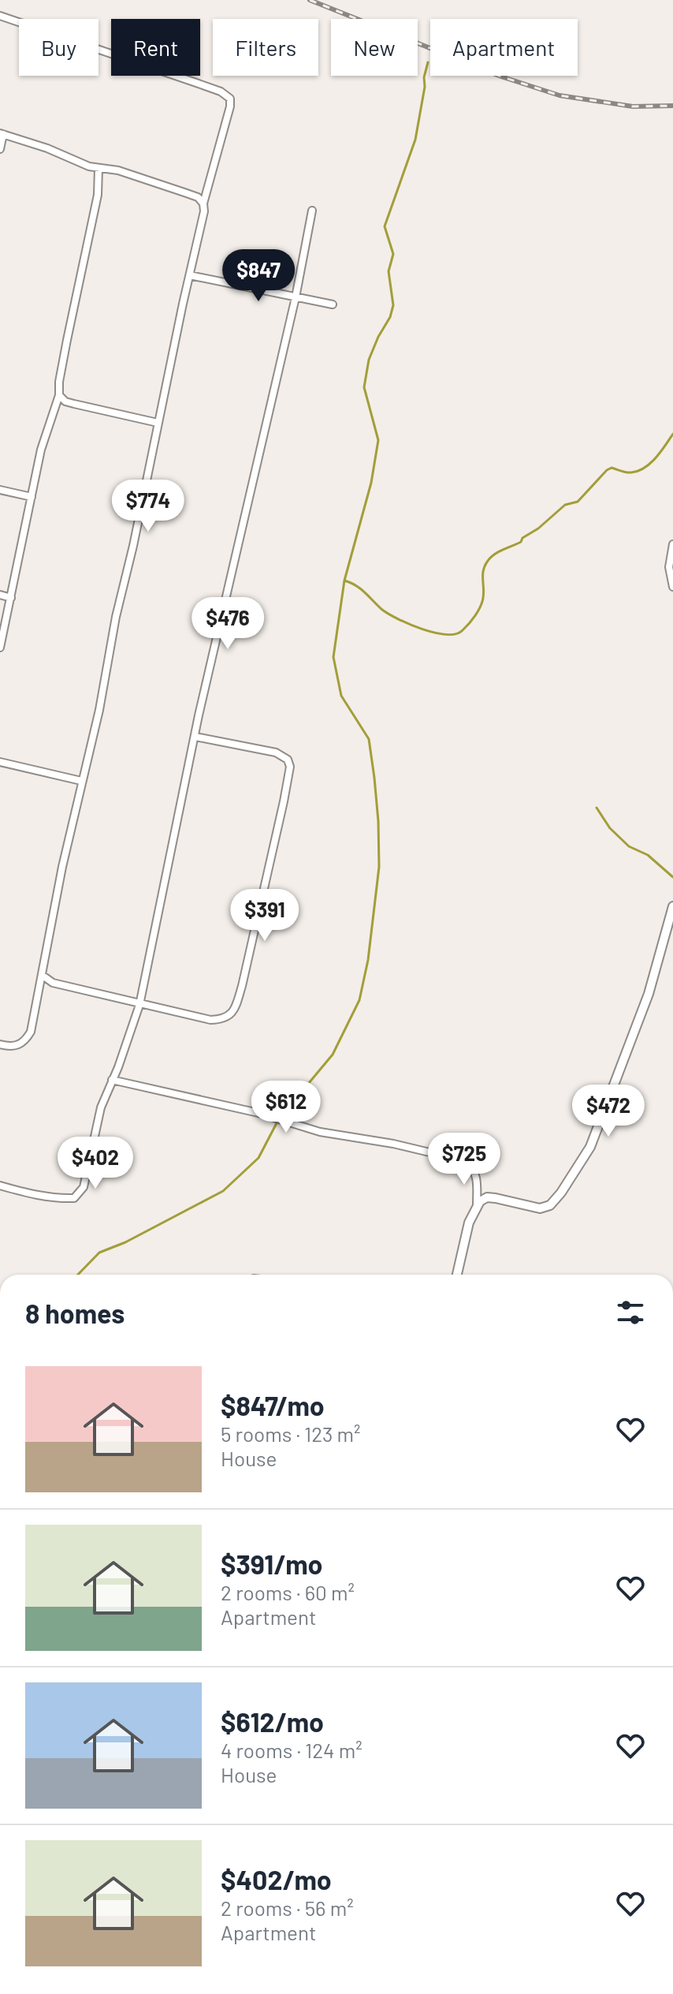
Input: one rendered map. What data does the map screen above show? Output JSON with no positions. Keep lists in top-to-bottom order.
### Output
{
  "page": {
    "chip": [
      "Buy",
      "Rent",
      "Filters",
      "New",
      "Apartment"
    ],
    "price": [
      "$847",
      "$774",
      "$476",
      "$391",
      "$612",
      "$472",
      "$725",
      "$402"
    ],
    "heading": "8 homes",
    "list": [
      {
        "name": "$847/mo",
        "note": "5 rooms · 123 m² · House"
      },
      {
        "name": "$391/mo",
        "note": "2 rooms · 60 m² · Apartment"
      },
      {
        "name": "$612/mo",
        "note": "4 rooms · 124 m² · House"
      },
      {
        "name": "$402/mo",
        "note": "2 rooms · 56 m² · Apartment"
      }
    ]
  }
}
